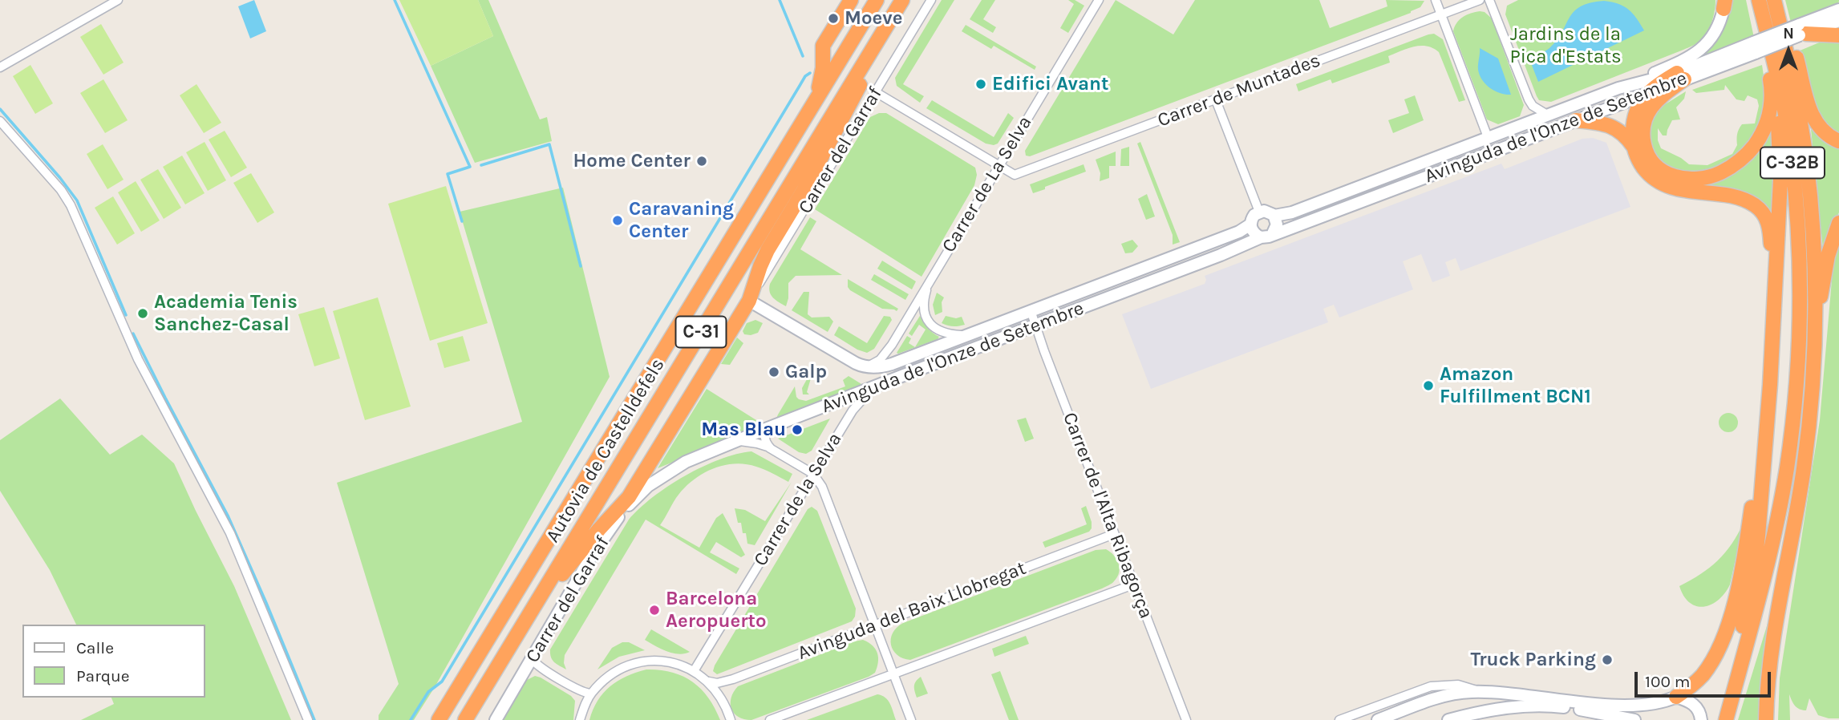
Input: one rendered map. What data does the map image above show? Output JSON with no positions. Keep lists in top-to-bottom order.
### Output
{
  "streets": {
    "highway": ["C-32B", "C-31", "Autovia de Castelldefels"],
    "main road": ["Avinguda de l'Onze de Setembre", "Carrer del Garraf"],
    "street": [
      "Carrer de Muntades",
      "Carrer de La Selva",
      "Carrer de la Selva",
      "Carrer de l'Alta Ribagorça",
      "Avinguda del Baix Llobregat"
    ]
  },
  "crossings": [
    ["Carrer de Muntades", "Carrer de La Selva"],
    ["Avinguda de l'Onze de Setembre", "Carrer del Garraf"],
    ["Avinguda de l'Onze de Setembre", "Carrer de La Selva"],
    ["Avinguda de l'Onze de Setembre", "Carrer de la Selva"],
    ["Avinguda de l'Onze de Setembre", "Carrer de l'Alta Ribagorça"],
    ["Carrer de l'Alta Ribagorça", "Avinguda del Baix Llobregat"]
  ],
  "parks": ["Jardins de la Pica d'Estats"],
  "places": [
    "Moeve",
    "Edifici Avant",
    "Home Center",
    "Caravaning Center",
    "Academia Tenis Sanchez-Casal",
    "Galp",
    "Amazon Fulfillment BCN1",
    "Mas Blau",
    "Barcelona Aeropuerto",
    "Truck Parking"
  ],
  "legend": ["Calle", "Parque"],
  "scale_bar": "100 m",
  "north": "top"
}
